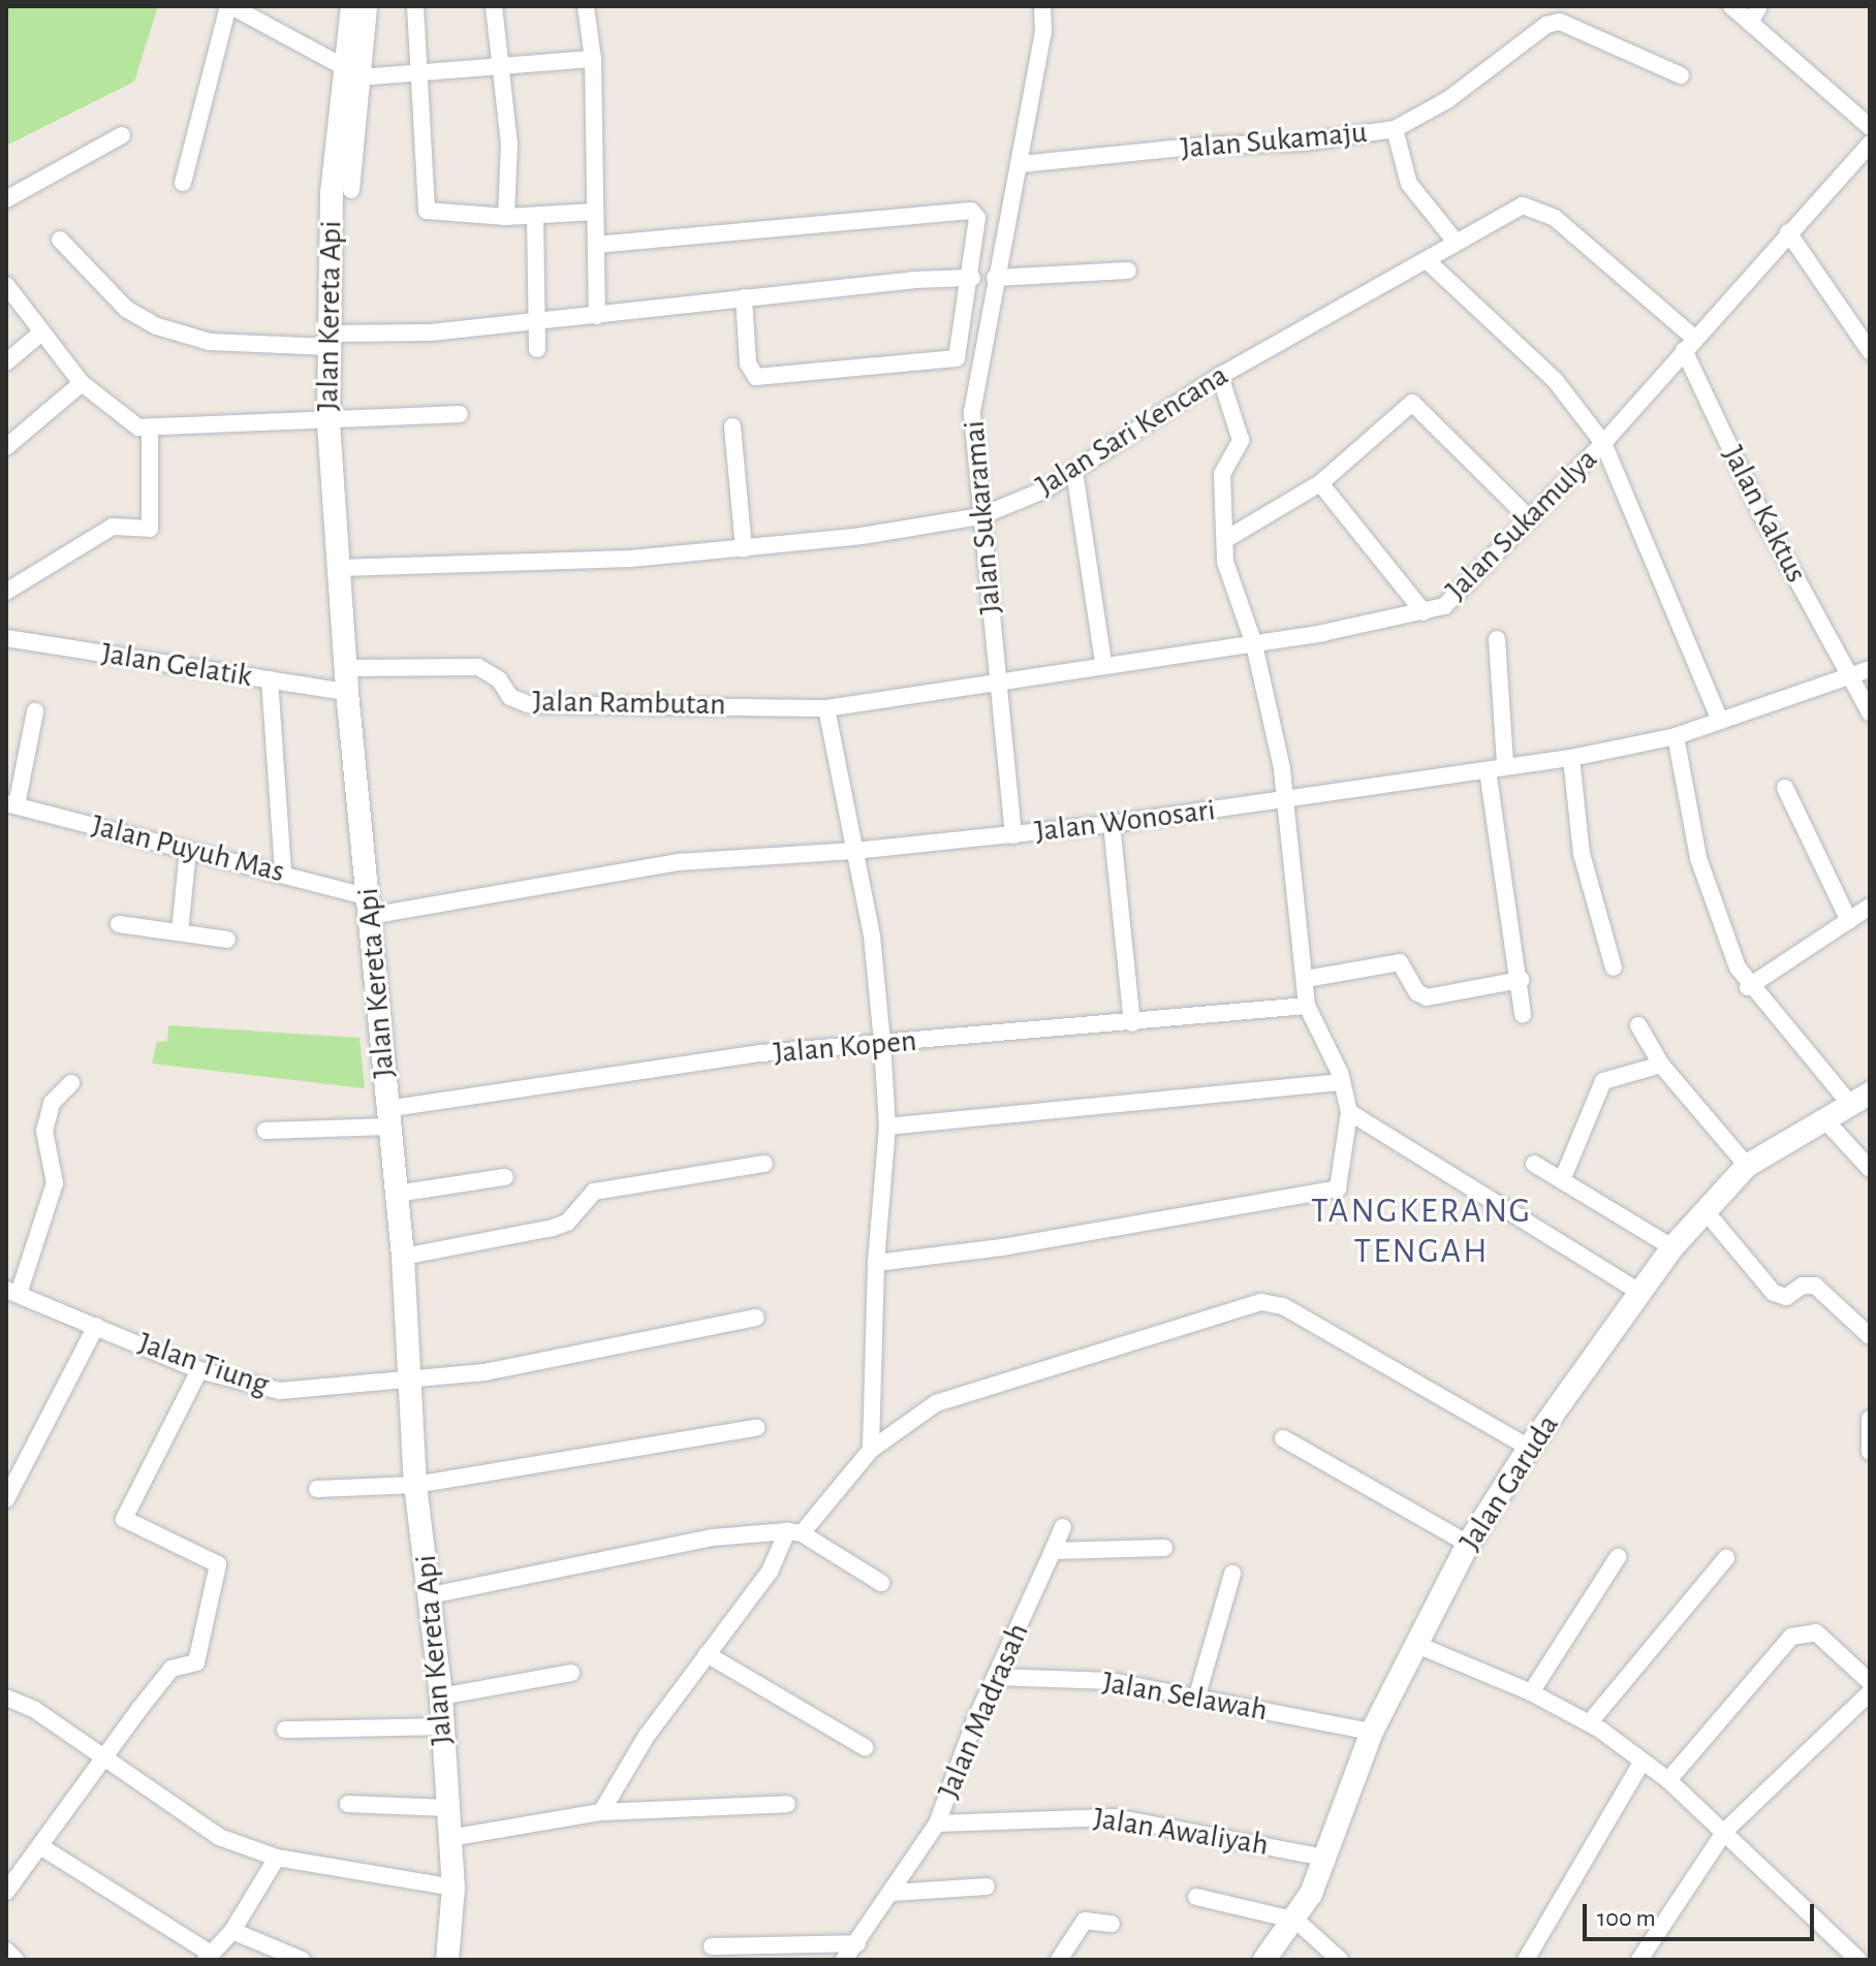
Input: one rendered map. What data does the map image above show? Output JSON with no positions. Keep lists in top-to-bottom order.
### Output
{
  "streets": {
    "street": [
      "Jalan Sukamaju",
      "Jalan Kereta Api",
      "Jalan Sari Kencana",
      "Jalan Kaktus",
      "Jalan Sukaramai",
      "Jalan Sukamulya",
      "Jalan Gelatik",
      "Jalan Rambutan",
      "Jalan Wonosari",
      "Jalan Puyuh Mas",
      "Jalan Kopen",
      "Jalan Tiung",
      "Jalan Garuda",
      "Jalan Selawah",
      "Jalan Madrasah",
      "Jalan Awaliyah"
    ]
  },
  "crossings": [
    ["Jalan Sukamaju", "Jalan Sukaramai"],
    ["Jalan Kereta Api", "Jalan Sari Kencana"],
    ["Jalan Kereta Api", "Jalan Gelatik"],
    ["Jalan Kereta Api", "Jalan Rambutan"],
    ["Jalan Kereta Api", "Jalan Wonosari"],
    ["Jalan Kereta Api", "Jalan Puyuh Mas"],
    ["Jalan Kereta Api", "Jalan Kopen"],
    ["Jalan Kereta Api", "Jalan Tiung"],
    ["Jalan Sari Kencana", "Jalan Kaktus"],
    ["Jalan Sari Kencana", "Jalan Sukaramai"],
    ["Jalan Sari Kencana", "Jalan Sukamulya"],
    ["Jalan Kaktus", "Jalan Sukamulya"],
    ["Jalan Kaktus", "Jalan Wonosari"],
    ["Jalan Sukaramai", "Jalan Sukamulya"],
    ["Jalan Sukaramai", "Jalan Rambutan"],
    ["Jalan Sukaramai", "Jalan Wonosari"],
    ["Jalan Sukamulya", "Jalan Rambutan"],
    ["Jalan Gelatik", "Jalan Rambutan"],
    ["Jalan Wonosari", "Jalan Puyuh Mas"],
    ["Jalan Garuda", "Jalan Selawah"],
    ["Jalan Garuda", "Jalan Awaliyah"],
    ["Jalan Selawah", "Jalan Madrasah"],
    ["Jalan Madrasah", "Jalan Awaliyah"]
  ],
  "districts": ["TANGKERANG TENGAH"],
  "scale_bar": "100 m"
}
